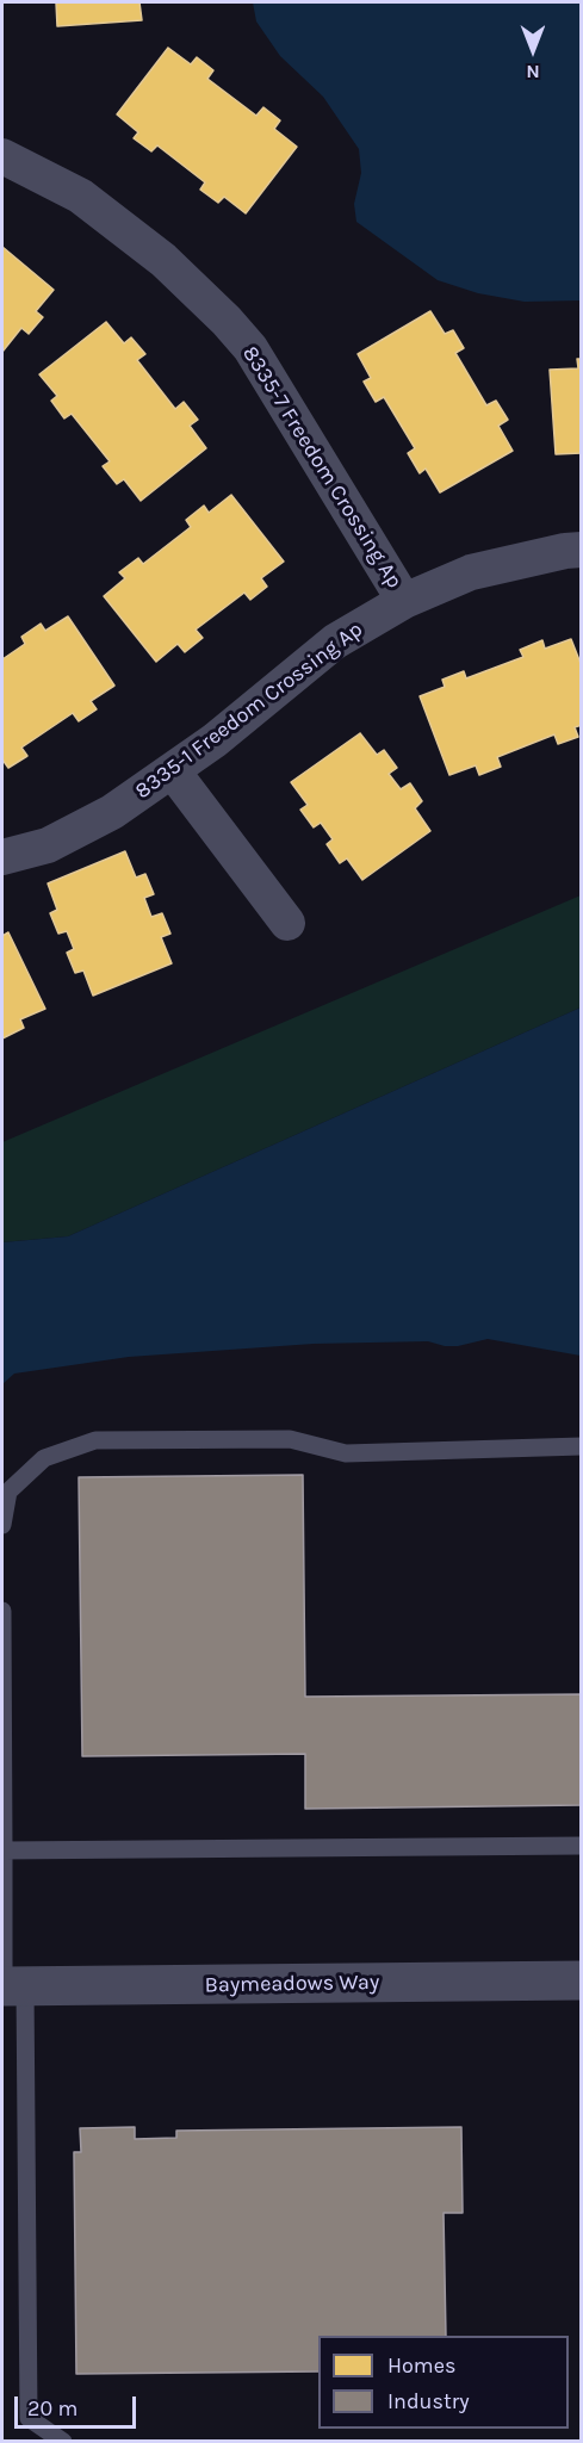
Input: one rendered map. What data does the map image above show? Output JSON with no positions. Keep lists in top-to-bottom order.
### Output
{
  "streets": {
    "street": ["8335-7 Freedom Crossing Ap", "8335-1 Freedom Crossing Ap", "Baymeadows Way"]
  },
  "crossings": [
    ["8335-7 Freedom Crossing Ap", "8335-1 Freedom Crossing Ap"]
  ],
  "legend": ["Homes", "Industry"],
  "scale_bar": "20 m",
  "north": "bottom"
}
